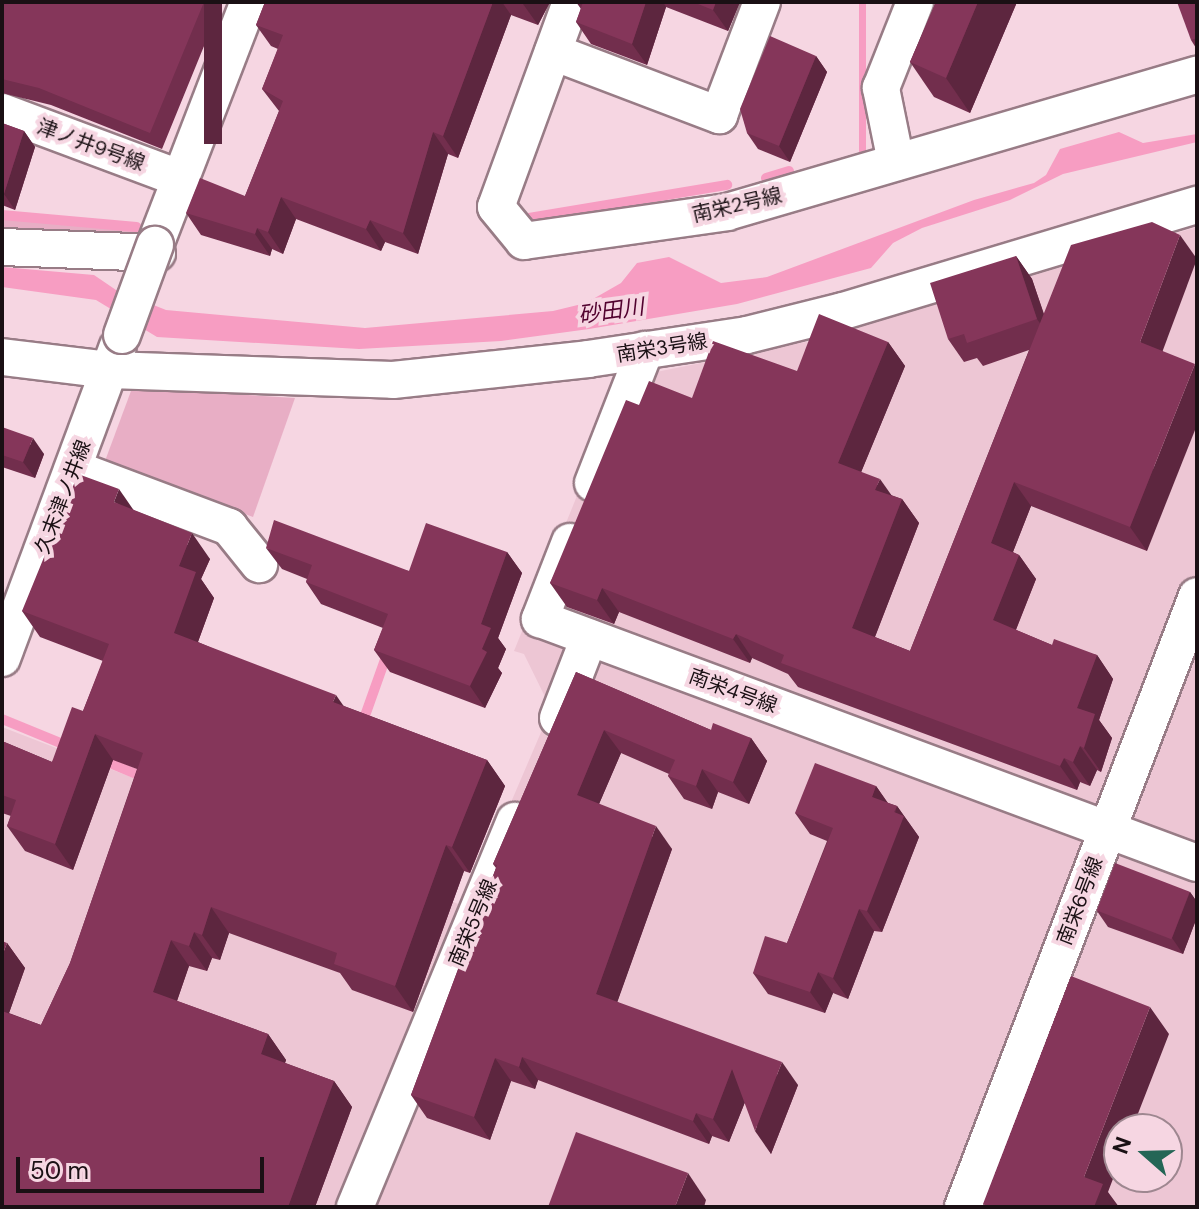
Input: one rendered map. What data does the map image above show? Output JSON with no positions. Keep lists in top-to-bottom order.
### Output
{
  "streets": {
    "street": [
      "津ノ井9号線",
      "南栄2号線",
      "南栄3号線",
      "久末津ノ井線",
      "南栄4号線",
      "南栄6号線",
      "南栄5号線"
    ]
  },
  "crossings": [
    ["南栄3号線", "久末津ノ井線"],
    ["南栄3号線", "南栄4号線"],
    ["南栄4号線", "南栄6号線"]
  ],
  "water": ["砂田川"],
  "scale_bar": "50 m",
  "north": "left"
}
